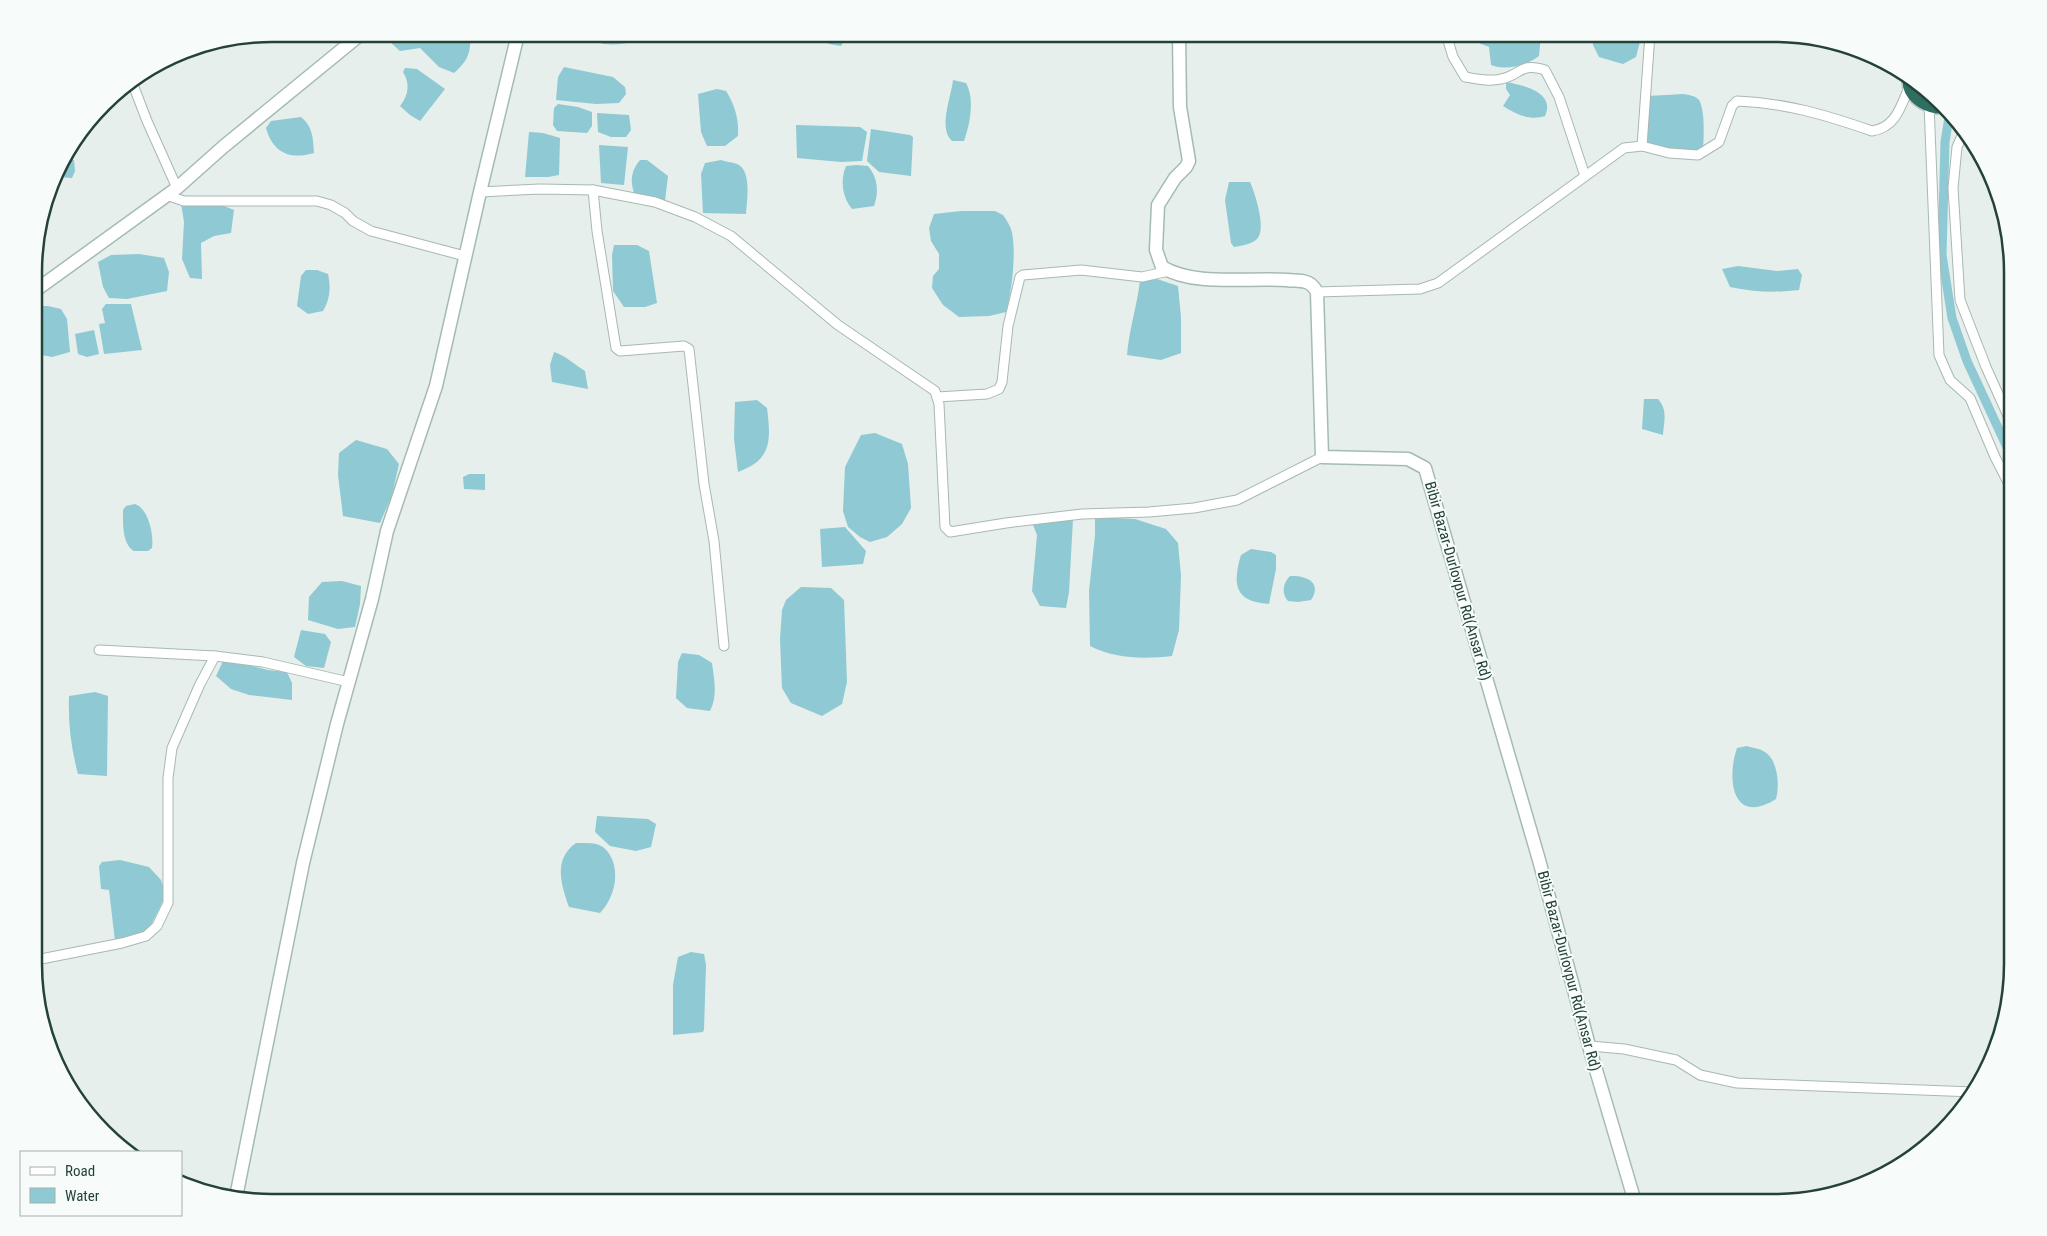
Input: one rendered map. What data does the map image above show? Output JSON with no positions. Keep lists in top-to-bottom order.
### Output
{
  "streets": {
    "street": ["Bibir Bazar-Durlovpur Rd(Ansar Rd)"]
  },
  "legend": ["Road", "Water"]
}
